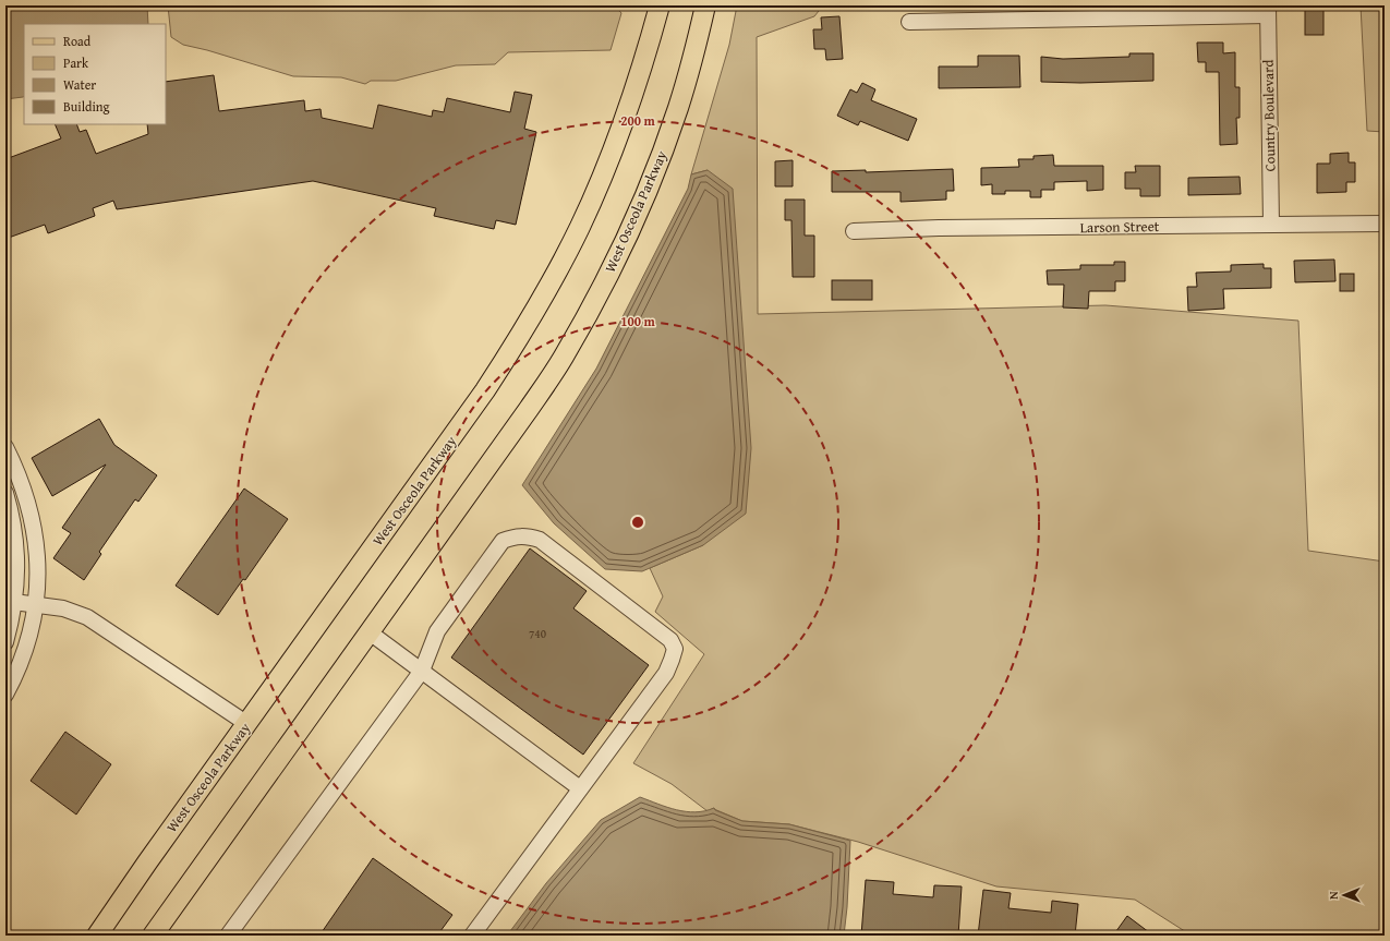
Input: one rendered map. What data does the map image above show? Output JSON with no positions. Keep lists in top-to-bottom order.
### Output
{
  "streets": {
    "main road": ["West Osceola Parkway"],
    "street": ["Country Boulevard", "Larson Street"]
  },
  "crossings": [
    ["Country Boulevard", "Larson Street"]
  ],
  "house_numbers": ["740"],
  "legend": [
    "Road",
    "Park",
    "Water",
    "Building"
  ],
  "north": "left",
  "rings": ["200 m", "100 m"]
}
